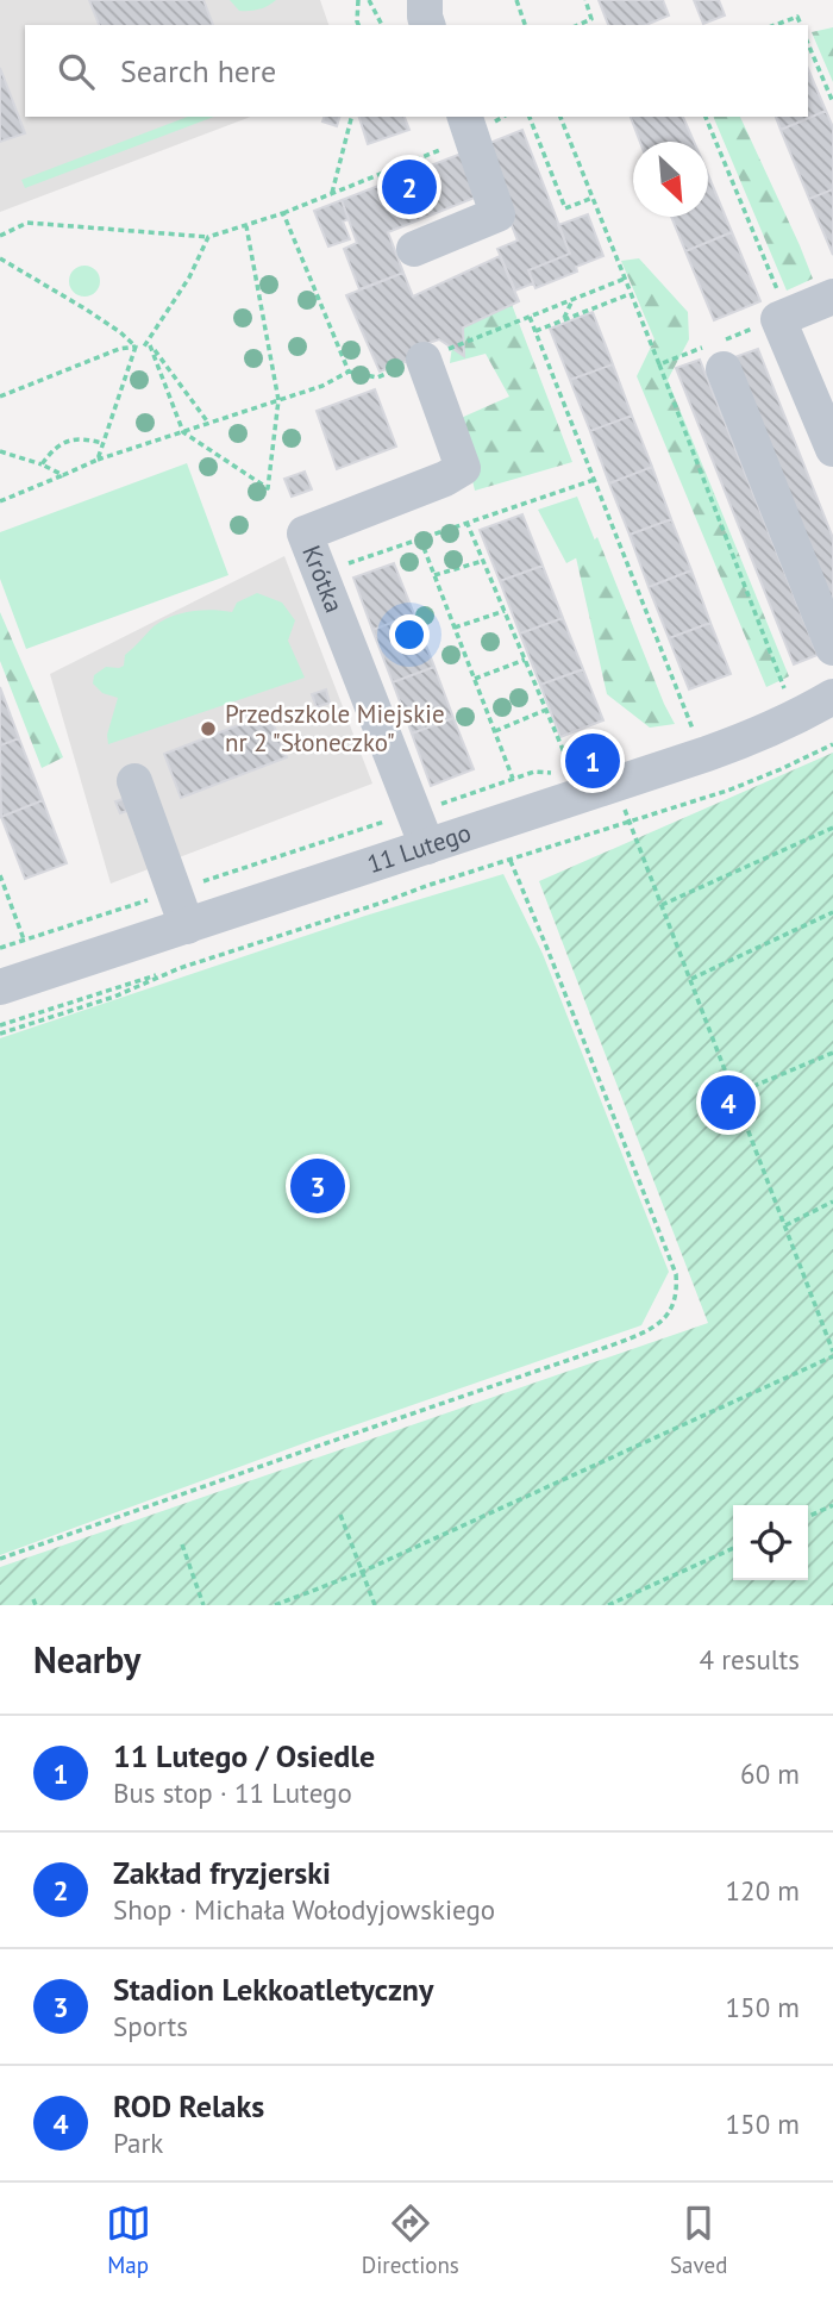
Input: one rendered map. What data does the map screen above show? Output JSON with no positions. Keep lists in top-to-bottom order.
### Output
{
  "streets": {
    "street": ["Krótka", "11 Lutego"]
  },
  "crossings": [
    ["Krótka", "11 Lutego"]
  ],
  "places": ["Przedszkole Miejskie nr 2 \"Słoneczko\""],
  "north": "bottom right",
  "page": {
    "search": "Search here",
    "pins": [
      "2",
      "1",
      "4",
      "3"
    ],
    "heading": ["Nearby", "4 results"],
    "list": [
      {
        "mark": "1",
        "name": "11 Lutego / Osiedle",
        "note": "Bus stop · 11 Lutego",
        "value": "60 m"
      },
      {
        "mark": "2",
        "name": "Zakład fryzjerski",
        "note": "Shop · Michała Wołodyjowskiego",
        "value": "120 m"
      },
      {
        "mark": "3",
        "name": "Stadion Lekkoatletyczny",
        "note": "Sports",
        "value": "150 m"
      },
      {
        "mark": "4",
        "name": "ROD Relaks",
        "note": "Park",
        "value": "150 m"
      }
    ],
    "nav": ["Map", "Directions", "Saved"]
  }
}
